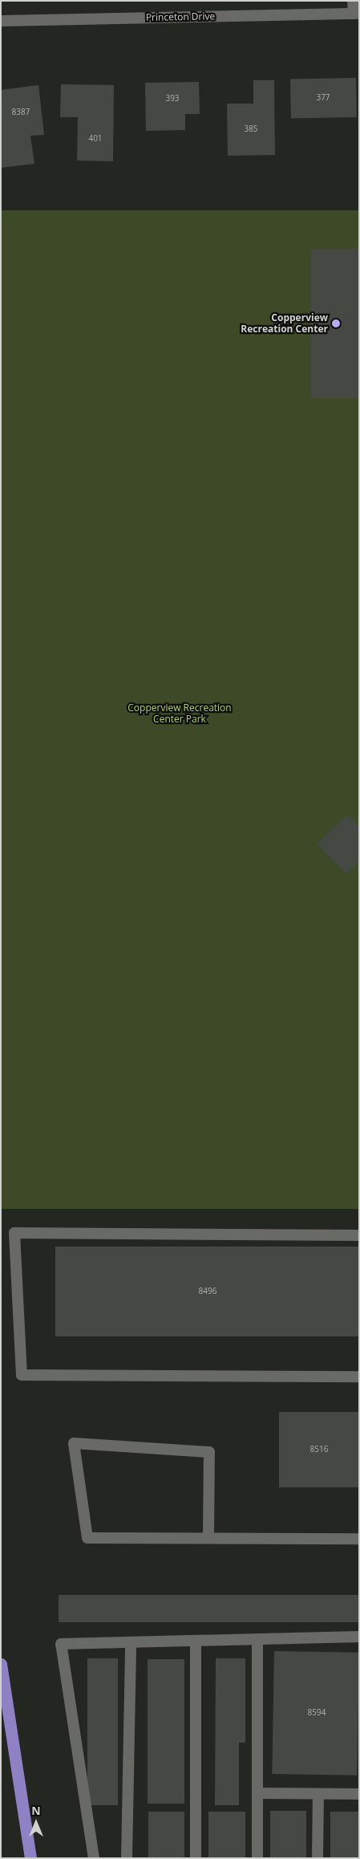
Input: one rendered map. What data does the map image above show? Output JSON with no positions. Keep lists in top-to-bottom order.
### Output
{
  "streets": {
    "street": ["Princeton Drive"]
  },
  "parks": ["Copperview Recreation Center Park"],
  "places": ["Copperview Recreation Center"],
  "house_numbers": [
    "377",
    "393",
    "8387",
    "385",
    "401",
    "8496",
    "8516",
    "8594"
  ],
  "north": "top"
}
